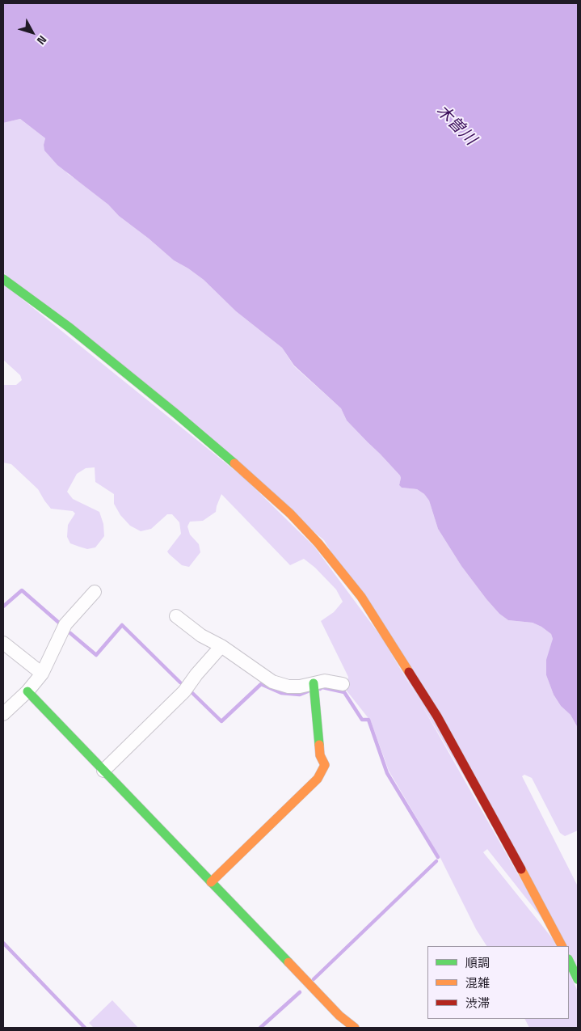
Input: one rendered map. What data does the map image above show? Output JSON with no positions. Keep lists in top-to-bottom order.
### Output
{
  "water": ["木曽川"],
  "legend": ["順調", "混雑", "渋滞"],
  "north": "bottom right"
}
